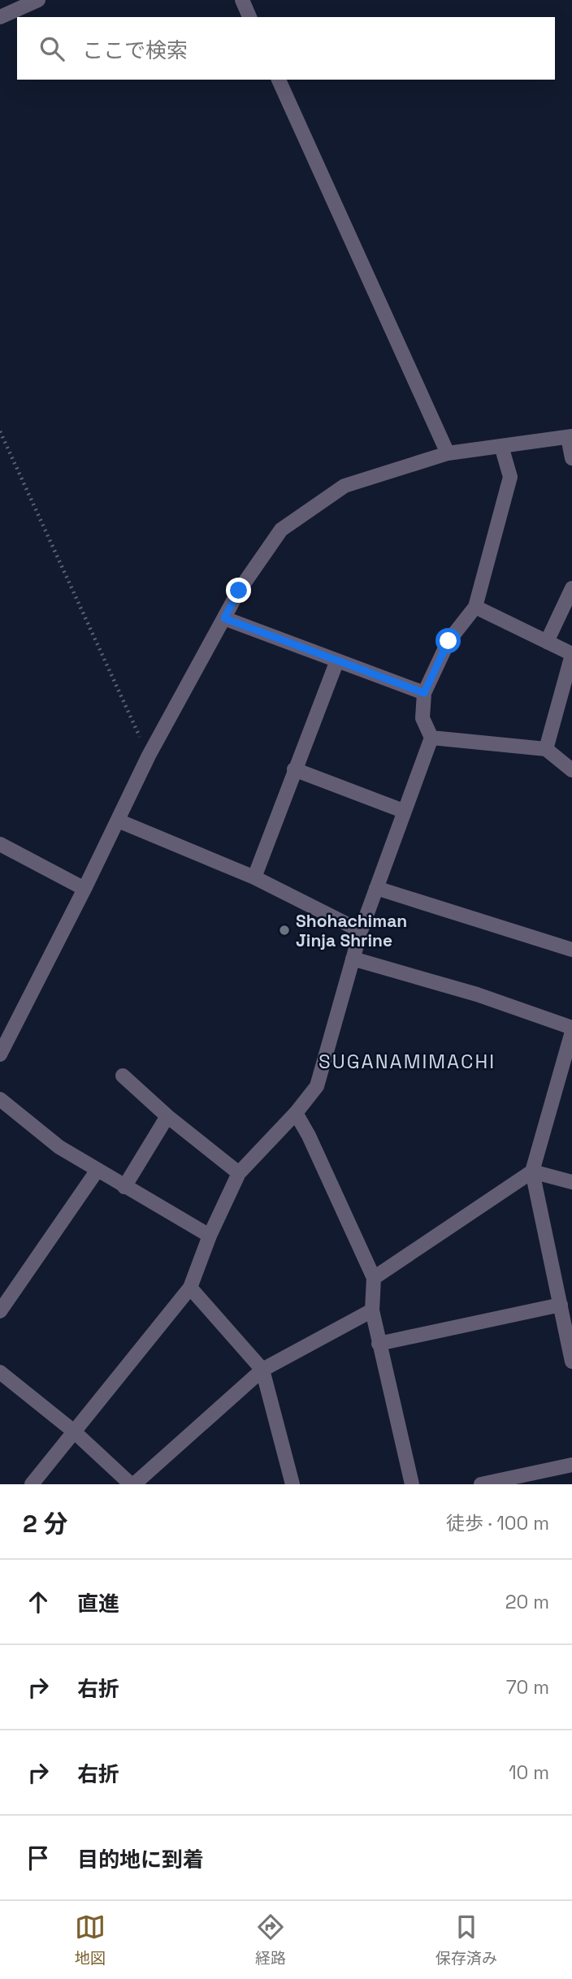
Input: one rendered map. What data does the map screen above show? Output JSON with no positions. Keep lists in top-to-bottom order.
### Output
{
  "districts": ["SUGANAMIMACHI"],
  "places": ["Shohachiman Jinja Shrine"],
  "page": {
    "search": "ここで検索",
    "heading": ["2 分", "徒歩 · 100 m"],
    "list": [
      ["直進", "20 m"],
      ["右折", "70 m"],
      ["右折", "10 m"],
      "目的地に到着"
    ],
    "nav": ["地図", "経路", "保存済み"]
  }
}
